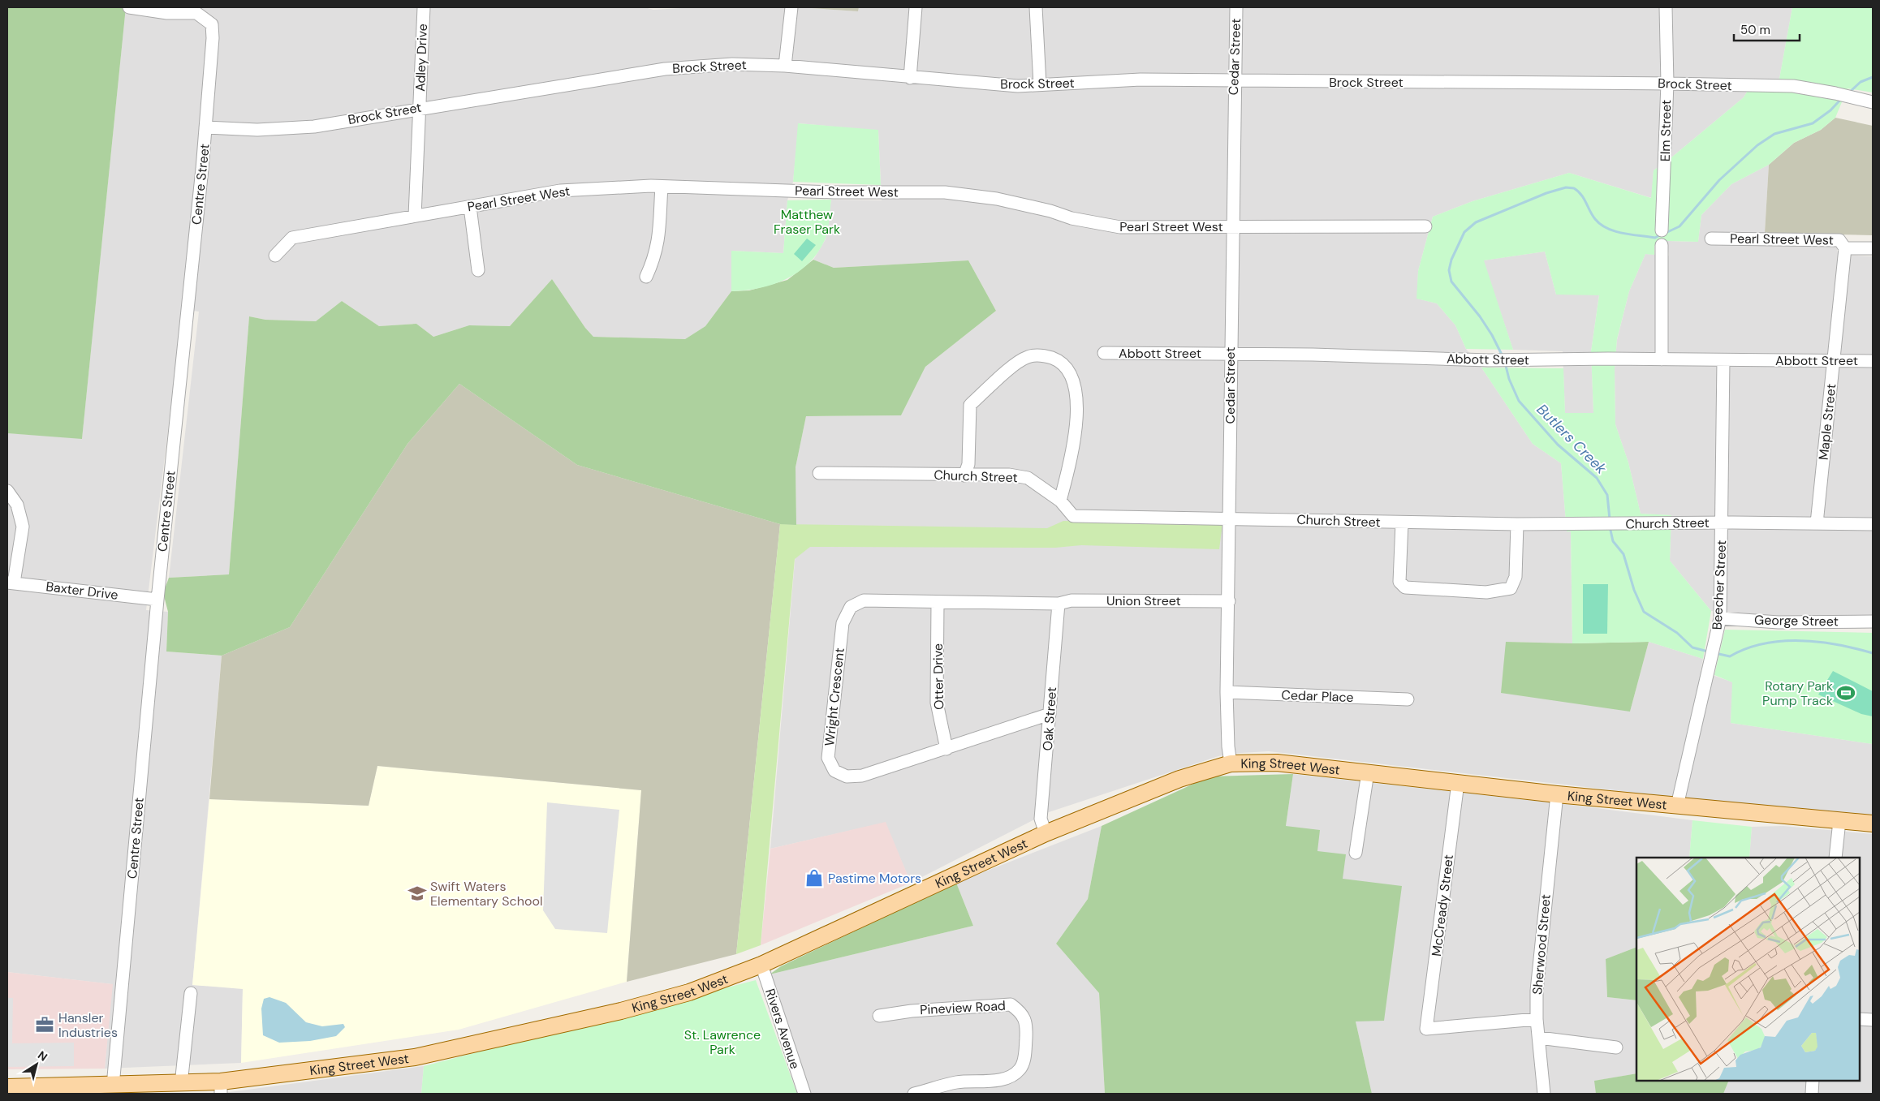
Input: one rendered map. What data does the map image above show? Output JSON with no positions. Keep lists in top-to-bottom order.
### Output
{
  "streets": {
    "main road": ["King Street West"],
    "street": [
      "Cedar Street",
      "Adley Drive",
      "Brock Street",
      "Elm Street",
      "Centre Street",
      "Pearl Street West",
      "Abbott Street",
      "Maple Street",
      "Church Street",
      "Beecher Street",
      "Baxter Drive",
      "Union Street",
      "George Street",
      "Otter Drive",
      "Cedar Place",
      "Wright Crescent",
      "Oak Street",
      "McCready Street",
      "Sherwood Street",
      "Pineview Road",
      "Rivers Avenue"
    ]
  },
  "crossings": [
    ["Cedar Street", "Brock Street"],
    ["Cedar Street", "Pearl Street West"],
    ["Cedar Street", "Abbott Street"],
    ["Cedar Street", "Church Street"],
    ["Cedar Street", "Union Street"],
    ["Cedar Street", "Cedar Place"],
    ["Cedar Street", "King Street West"],
    ["Adley Drive", "Brock Street"],
    ["Adley Drive", "Pearl Street West"],
    ["Brock Street", "Elm Street"],
    ["Brock Street", "Centre Street"],
    ["Centre Street", "Baxter Drive"],
    ["Centre Street", "King Street West"],
    ["Pearl Street West", "Maple Street"],
    ["Abbott Street", "Maple Street"],
    ["Abbott Street", "Beecher Street"],
    ["Maple Street", "Church Street"],
    ["Church Street", "Beecher Street"],
    ["Beecher Street", "George Street"],
    ["Beecher Street", "King Street West"],
    ["Union Street", "Wright Crescent"],
    ["Union Street", "Oak Street"],
    ["Otter Drive", "Wright Crescent"],
    ["Wright Crescent", "Oak Street"],
    ["Oak Street", "King Street West"],
    ["King Street West", "McCready Street"],
    ["King Street West", "Sherwood Street"],
    ["King Street West", "Rivers Avenue"],
    ["McCready Street", "Sherwood Street"]
  ],
  "water": ["Butlers Creek"],
  "parks": ["Matthew Fraser Park", "St. Lawrence Park"],
  "places": {
    "sports": ["Rotary Park Pump Track"],
    "shop": ["Pastime Motors"],
    "school or university": ["Swift Waters Elementary School"],
    "office": ["Hansler Industries"]
  },
  "scale_bar": "50 m",
  "north": "top right"
}
